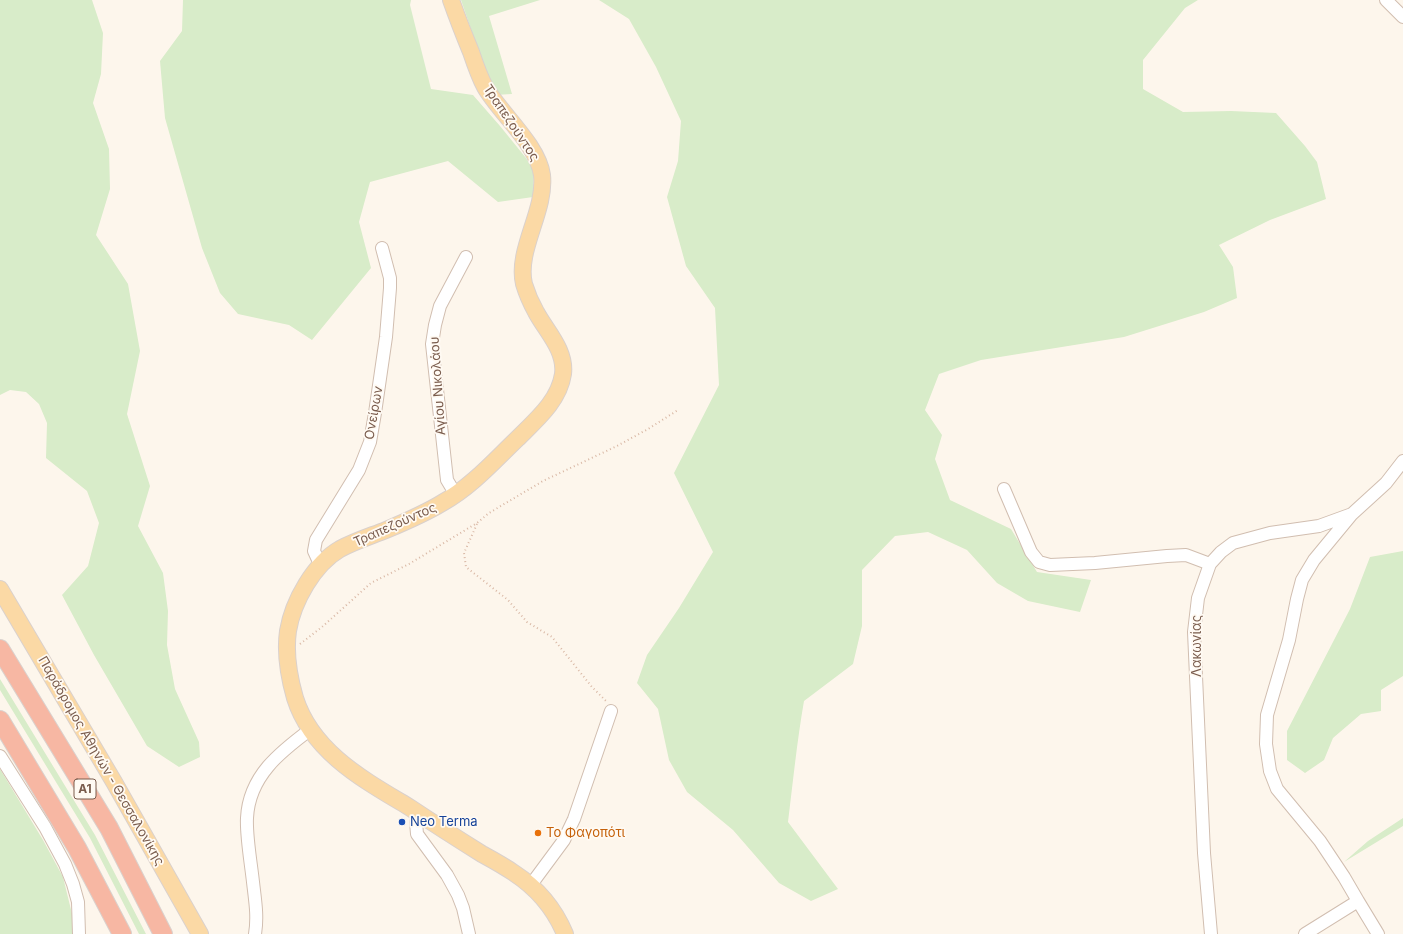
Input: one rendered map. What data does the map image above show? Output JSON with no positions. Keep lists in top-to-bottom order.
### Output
{
  "streets": {
    "highway": ["Α1"],
    "main road": ["Τραπεζούντος", "Παράδρομος Αθηνών - Θεσσαλονίκης"],
    "street": ["Αγίου Νικολάου", "Ονείρων", "Λακωνίας"]
  },
  "crossings": [
    ["Τραπεζούντος", "Αγίου Νικολάου"],
    ["Τραπεζούντος", "Ονείρων"]
  ],
  "places": ["Neo Terma", "Το Φαγοπότι"]
}
